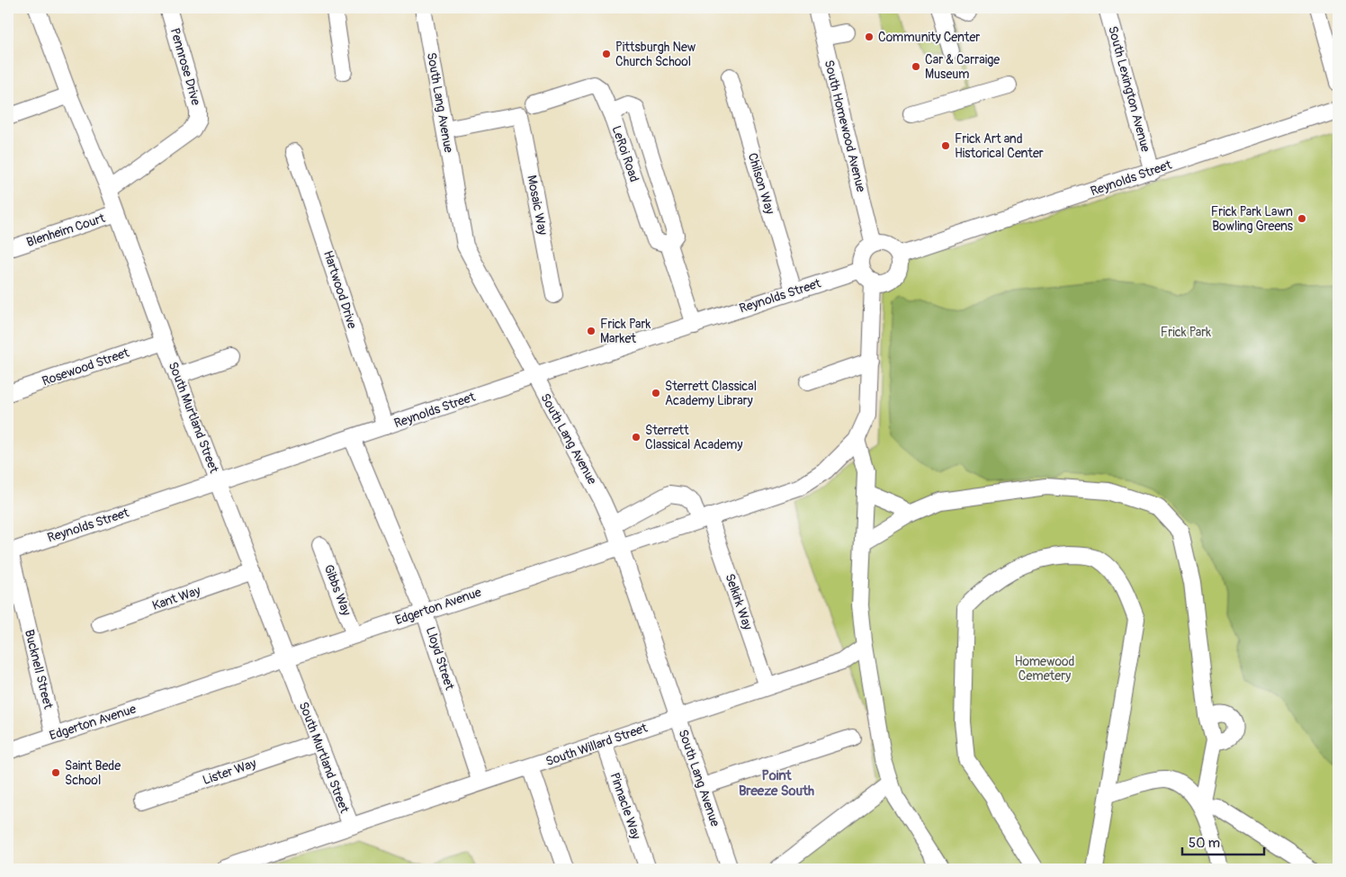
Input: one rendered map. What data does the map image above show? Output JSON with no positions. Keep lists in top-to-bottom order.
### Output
{
  "streets": {
    "street": [
      "Pennrose Drive",
      "South Lexington Avenue",
      "South Lang Avenue",
      "South Homewood Avenue",
      "LeRoi Road",
      "Reynolds Street",
      "Chilson Way",
      "Mosaic Way",
      "Blenheim Court",
      "Hartwood Drive",
      "Rosewood Street",
      "South Murtland Street",
      "Gibbs Way",
      "Kant Way",
      "Selkirk Way",
      "Edgerton Avenue",
      "Lloyd Street",
      "Bucknell Street",
      "South Willard Street",
      "Lister Way",
      "Pinnacle Way"
    ]
  },
  "crossings": [
    ["Pennrose Drive", "South Murtland Street"],
    ["South Lexington Avenue", "Reynolds Street"],
    ["South Lang Avenue", "Reynolds Street"],
    ["South Lang Avenue", "Mosaic Way"],
    ["South Lang Avenue", "Selkirk Way"],
    ["South Lang Avenue", "Edgerton Avenue"],
    ["South Lang Avenue", "South Willard Street"],
    ["South Homewood Avenue", "Reynolds Street"],
    ["Reynolds Street", "Chilson Way"],
    ["Reynolds Street", "Hartwood Drive"],
    ["Reynolds Street", "South Murtland Street"],
    ["Reynolds Street", "Lloyd Street"],
    ["Reynolds Street", "Bucknell Street"],
    ["Blenheim Court", "South Murtland Street"],
    ["Rosewood Street", "South Murtland Street"],
    ["South Murtland Street", "Kant Way"],
    ["South Murtland Street", "Edgerton Avenue"],
    ["South Murtland Street", "South Willard Street"],
    ["South Murtland Street", "Lister Way"],
    ["Gibbs Way", "Edgerton Avenue"],
    ["Selkirk Way", "Edgerton Avenue"],
    ["Selkirk Way", "South Willard Street"],
    ["Edgerton Avenue", "Lloyd Street"],
    ["Edgerton Avenue", "Bucknell Street"],
    ["Lloyd Street", "South Willard Street"],
    ["South Willard Street", "Pinnacle Way"]
  ],
  "districts": ["Point Breeze South"],
  "parks": ["Frick Park", "Homewood Cemetery"],
  "places": [
    "Community Center",
    "Pittsburgh New Church School",
    "Car & Carraige Museum",
    "Frick Art and Historical Center",
    "Frick Park Lawn Bowling Greens",
    "Frick Park Market",
    "Sterrett Classical Academy Library",
    "Sterrett Classical Academy",
    "Saint Bede School"
  ],
  "scale_bar": "50 m"
}
